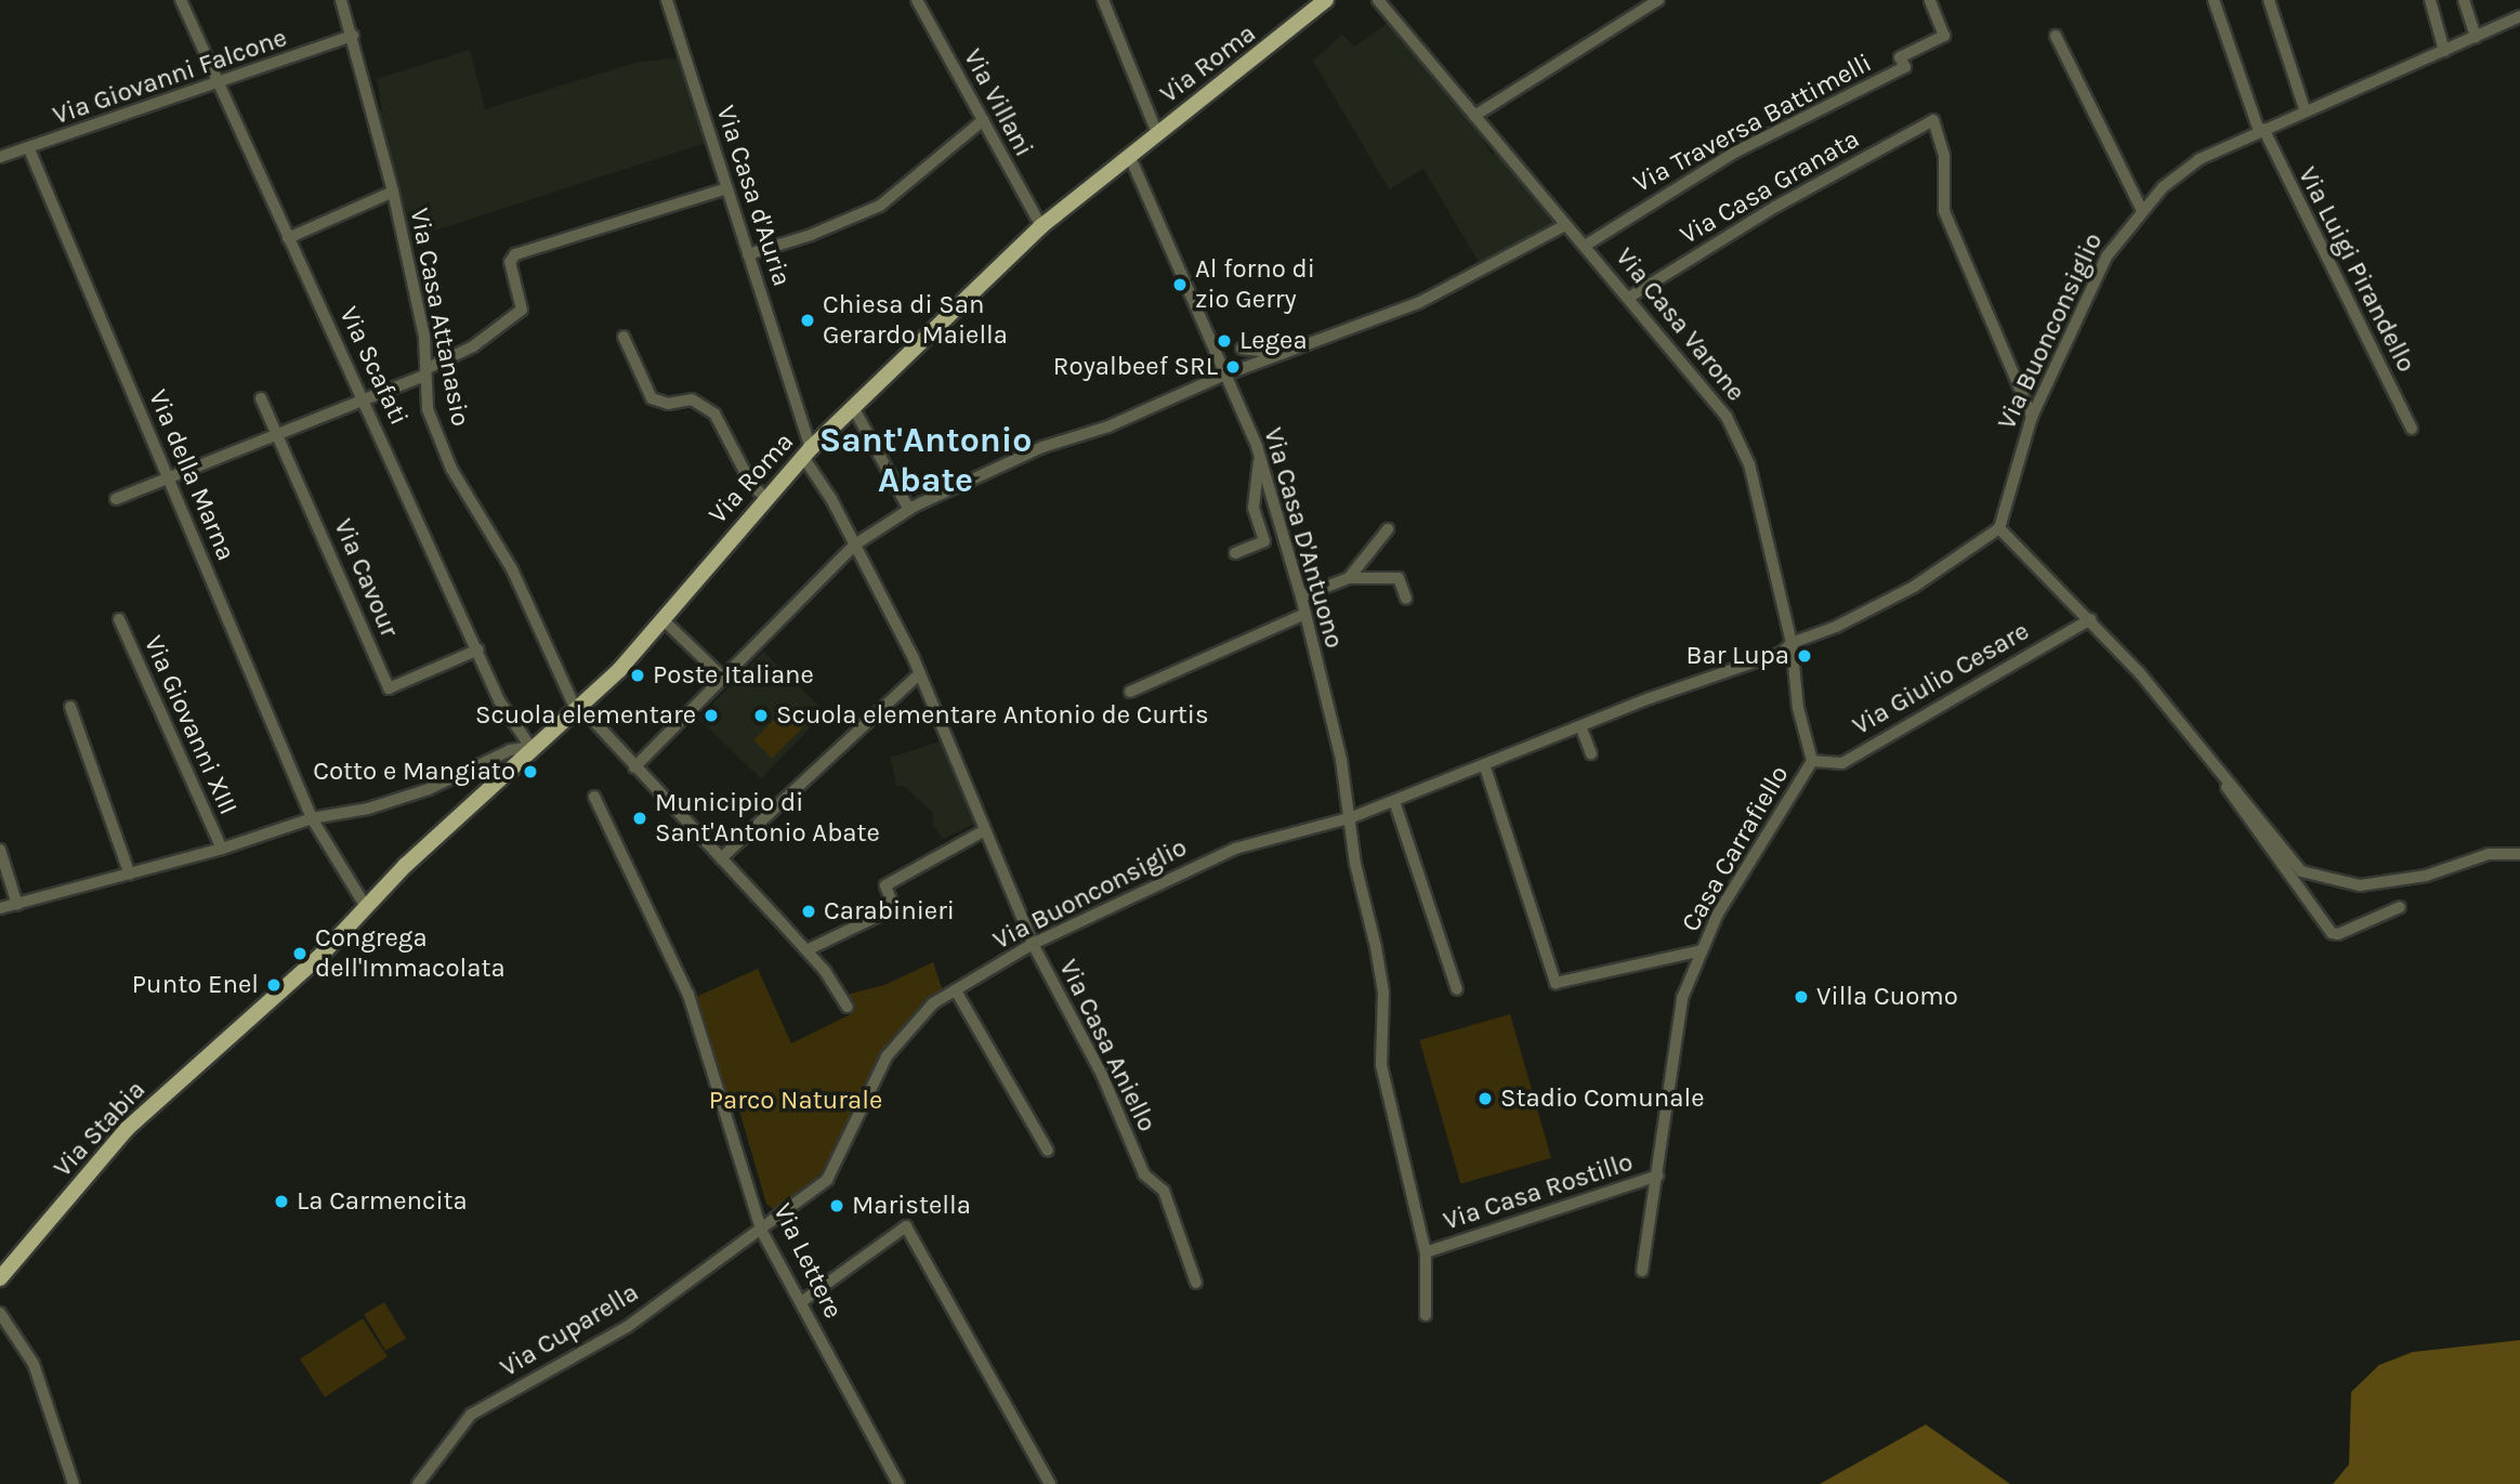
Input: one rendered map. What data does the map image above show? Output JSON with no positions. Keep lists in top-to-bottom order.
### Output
{
  "streets": {
    "main road": ["Via Roma", "Via Stabia"],
    "street": [
      "Via Giovanni Falcone",
      "Via Villani",
      "Via Traversa Battimelli",
      "Via Casa Granata",
      "Via Casa d'Auria",
      "Via Luigi Pirandello",
      "Via Casa Attanasio",
      "Via Casa Varone",
      "Via Buonconsiglio",
      "Via Scafati",
      "Via della Marna",
      "Via Casa D'Antuono",
      "Via Cavour",
      "Via Giulio Cesare",
      "Via Giovanni XIII",
      "Casa Carrafiello",
      "Via Casa Aniello",
      "Via Casa Rostillo",
      "Via Lettere",
      "Via Cuparella"
    ]
  },
  "crossings": [
    ["Via Roma", "Via Villani"],
    ["Via Roma", "Via Casa d'Auria"],
    ["Via Roma", "Via Casa Attanasio"],
    ["Via Roma", "Via Scafati"],
    ["Via Roma", "Via della Marna"],
    ["Via Roma", "Via Casa D'Antuono"],
    ["Via Roma", "Via Casa Aniello"],
    ["Via Roma", "Via Stabia"],
    ["Via Giovanni Falcone", "Via Casa Attanasio"],
    ["Via Giovanni Falcone", "Via Scafati"],
    ["Via Giovanni Falcone", "Via della Marna"],
    ["Via Traversa Battimelli", "Via Casa Varone"],
    ["Via Casa Granata", "Via Casa Varone"],
    ["Via Casa Granata", "Via Buonconsiglio"],
    ["Via Casa d'Auria", "Via Casa Aniello"],
    ["Via Luigi Pirandello", "Via Buonconsiglio"],
    ["Via Casa Varone", "Via Buonconsiglio"],
    ["Via Casa Varone", "Via Giulio Cesare"],
    ["Via Casa Varone", "Casa Carrafiello"],
    ["Via Buonconsiglio", "Via Casa D'Antuono"],
    ["Via Buonconsiglio", "Via Casa Aniello"],
    ["Via Buonconsiglio", "Via Lettere"],
    ["Via Buonconsiglio", "Via Cuparella"],
    ["Via Scafati", "Via Cavour"],
    ["Via Casa D'Antuono", "Via Casa Rostillo"],
    ["Via Giulio Cesare", "Casa Carrafiello"],
    ["Casa Carrafiello", "Via Casa Rostillo"],
    ["Via Lettere", "Via Cuparella"]
  ],
  "districts": ["Sant'Antonio Abate"],
  "parks": ["Parco Naturale"],
  "places": [
    "Al forno di zio Gerry",
    "Chiesa di San Gerardo Maiella",
    "Legea",
    "Royalbeef SRL",
    "Bar Lupa",
    "Poste Italiane",
    "Scuola elementare",
    "Scuola elementare Antonio de Curtis",
    "Cotto e Mangiato",
    "Municipio di Sant'Antonio Abate",
    "Carabinieri",
    "Congrega dell'Immacolata",
    "Punto Enel",
    "Villa Cuomo",
    "Stadio Comunale",
    "La Carmencita",
    "Maristella"
  ]
}
